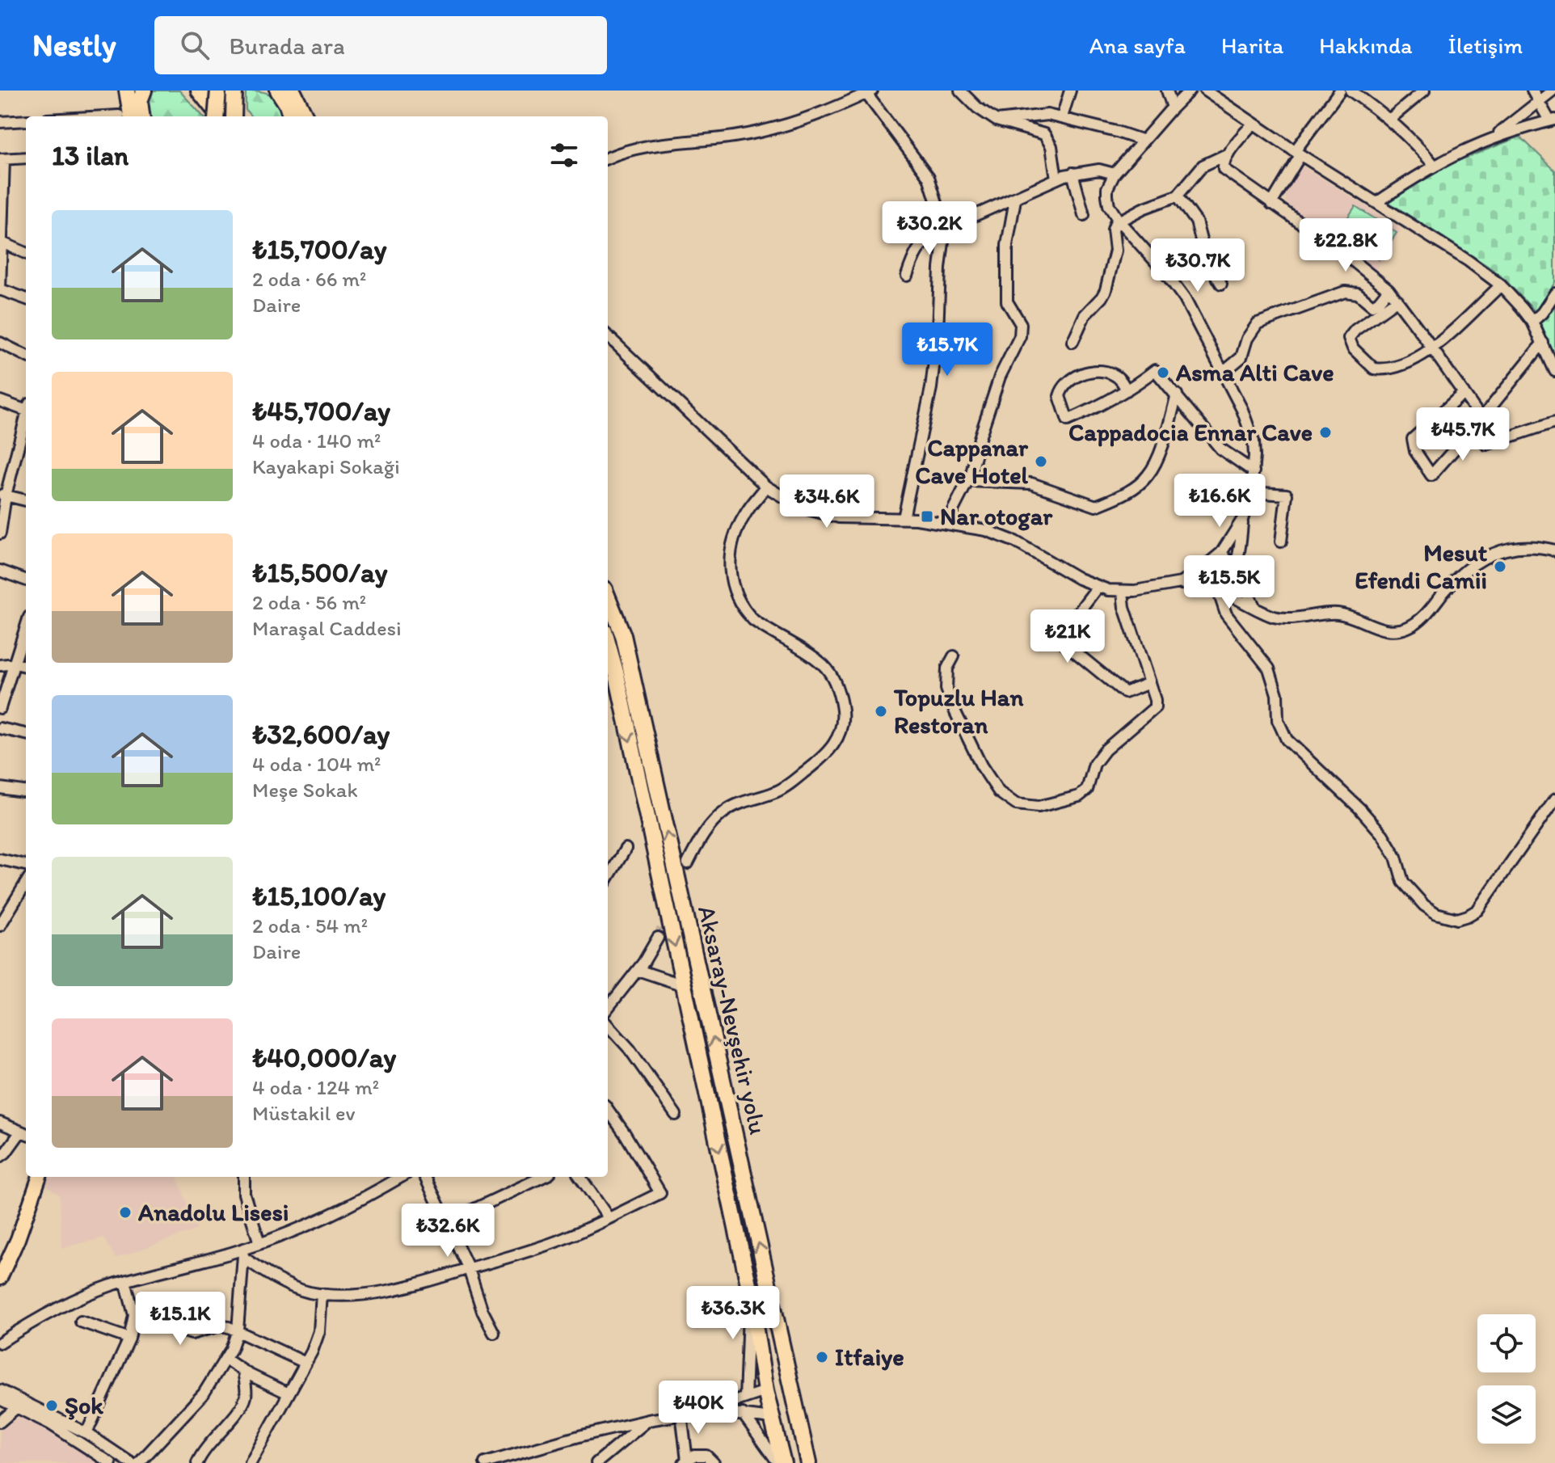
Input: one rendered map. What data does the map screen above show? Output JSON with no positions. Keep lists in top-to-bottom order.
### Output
{
  "streets": {
    "highway": ["Aksaray-Nevşehir yolu"]
  },
  "places": {
    "other": [
      "Asma Alti Cave",
      "Cappadocia Ennar Cave",
      "Cappanar Cave Hotel",
      "Mesut Efendi Camii",
      "Topuzlu Han Restoran",
      "Anadolu Lisesi",
      "Itfaiye",
      "Şok"
    ],
    "transit": ["Nar otogar"]
  },
  "page": {
    "header": "Nestly",
    "search": "Burada ara",
    "nav": [
      "Ana sayfa",
      "Harita",
      "Hakkında",
      "İletişim"
    ],
    "heading": "13 ilan",
    "list": [
      {
        "name": "₺15,700/ay",
        "note": "2 oda · 66 m² · Daire"
      },
      {
        "name": "₺45,700/ay",
        "note": "4 oda · 140 m² · Kayakapi Sokaği"
      },
      {
        "name": "₺15,500/ay",
        "note": "2 oda · 56 m² · Maraşal Caddesi"
      },
      {
        "name": "₺32,600/ay",
        "note": "4 oda · 104 m² · Meşe Sokak"
      },
      {
        "name": "₺15,100/ay",
        "note": "2 oda · 54 m² · Daire"
      },
      {
        "name": "₺40,000/ay",
        "note": "4 oda · 124 m² · Müstakil ev"
      }
    ],
    "price": [
      "₺30.2K",
      "₺22.8K",
      "₺30.7K",
      "₺15.7K",
      "₺45.7K",
      "₺16.6K",
      "₺34.6K",
      "₺15.5K",
      "₺21K",
      "₺32.6K",
      "₺36.3K",
      "₺15.1K",
      "₺40K"
    ]
  }
}
